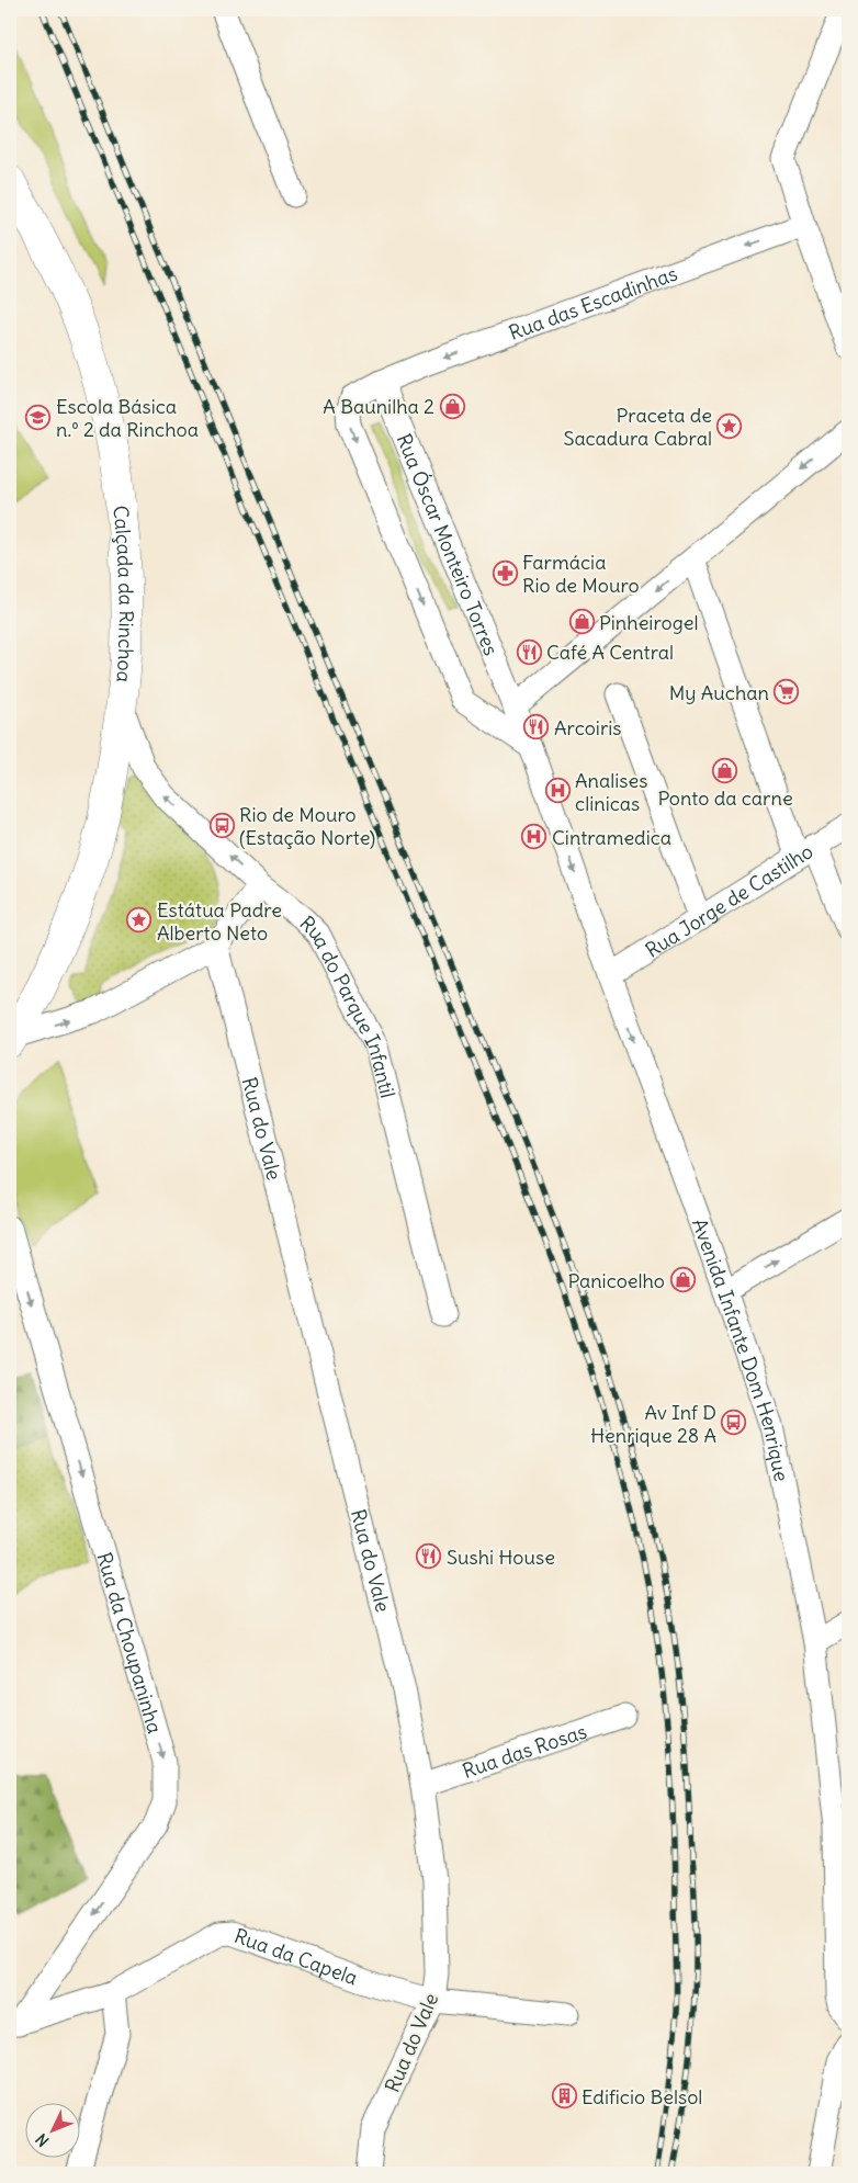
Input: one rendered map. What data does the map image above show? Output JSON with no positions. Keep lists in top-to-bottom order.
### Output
{
  "streets": {
    "street": [
      "Rua das Escadinhas",
      "Rua Óscar Monteiro Torres",
      "Calçada da Rinchoa",
      "Rua Jorge de Castilho",
      "Rua do Parque Infantil",
      "Rua do Vale",
      "Avenida Infante Dom Henrique",
      "Rua da Choupaninha",
      "Rua das Rosas",
      "Rua da Capela"
    ]
  },
  "crossings": [
    ["Rua das Escadinhas", "Rua Óscar Monteiro Torres"],
    ["Rua das Escadinhas", "Avenida Infante Dom Henrique"],
    ["Rua Óscar Monteiro Torres", "Avenida Infante Dom Henrique"],
    ["Calçada da Rinchoa", "Rua do Parque Infantil"],
    ["Rua Jorge de Castilho", "Avenida Infante Dom Henrique"],
    ["Rua do Vale", "Rua das Rosas"],
    ["Rua do Vale", "Rua da Capela"],
    ["Rua da Choupaninha", "Rua da Capela"]
  ],
  "one_way": ["Rua da Choupaninha"],
  "places": {
    "shop": [
      "A Baunilha 2",
      "Pinheirogel",
      "Ponto da carne",
      "Panicoelho"
    ],
    "school or university": ["Escola Básica n.º 2 da Rinchoa"],
    "place": ["Praceta de Sacadura Cabral", "Estátua Padre Alberto Neto"],
    "pharmacy": ["Farmácia Rio de Mouro"],
    "restaurant": ["Café A Central", "Arcoiris", "Sushi House"],
    "supermarket": ["My Auchan"],
    "hospital": ["Analises clinicas", "Cintramedica"],
    "bus stop": ["Rio de Mouro (Estação Norte)", "Av Inf D Henrique 28 A"],
    "building": ["Edificio Belsol"]
  },
  "north": "bottom left"
}
